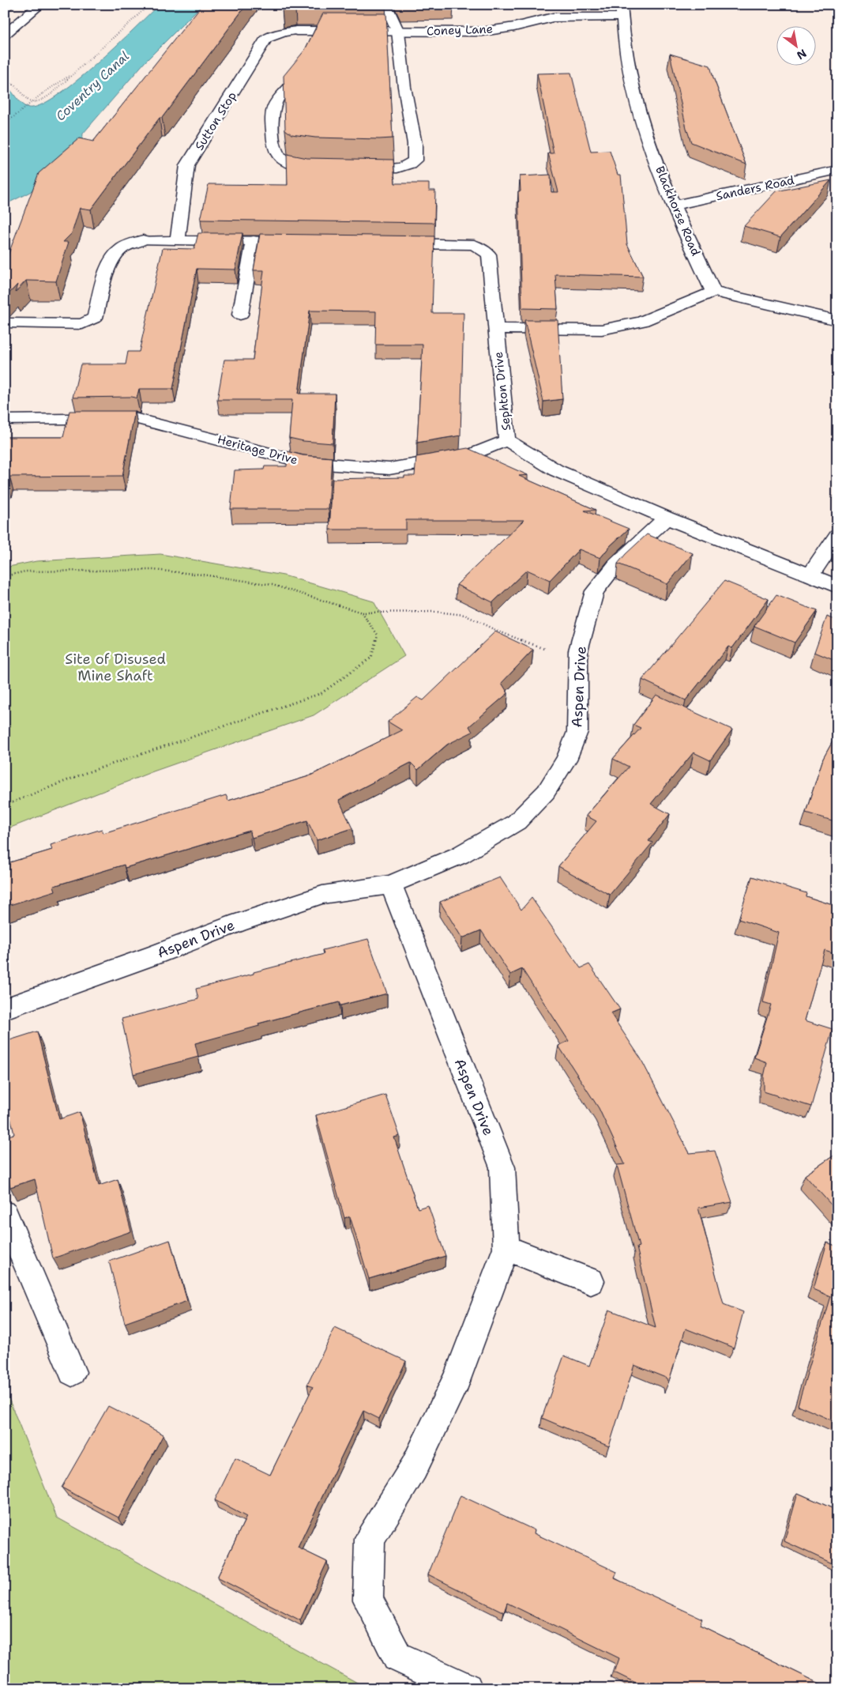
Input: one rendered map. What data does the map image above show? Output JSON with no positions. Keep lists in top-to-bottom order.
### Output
{
  "streets": {
    "street": [
      "Coney Lane",
      "Sutton Stop",
      "Sanders Road",
      "Blackhorse Road",
      "Sephton Drive",
      "Heritage Drive",
      "Aspen Drive"
    ]
  },
  "crossings": [
    ["Coney Lane", "Sutton Stop"],
    ["Coney Lane", "Blackhorse Road"],
    ["Sanders Road", "Blackhorse Road"],
    ["Sephton Drive", "Heritage Drive"],
    ["Sephton Drive", "Aspen Drive"]
  ],
  "water": ["Coventry Canal"],
  "parks": ["Site of Disused Mine Shaft"],
  "north": "bottom right"
}
